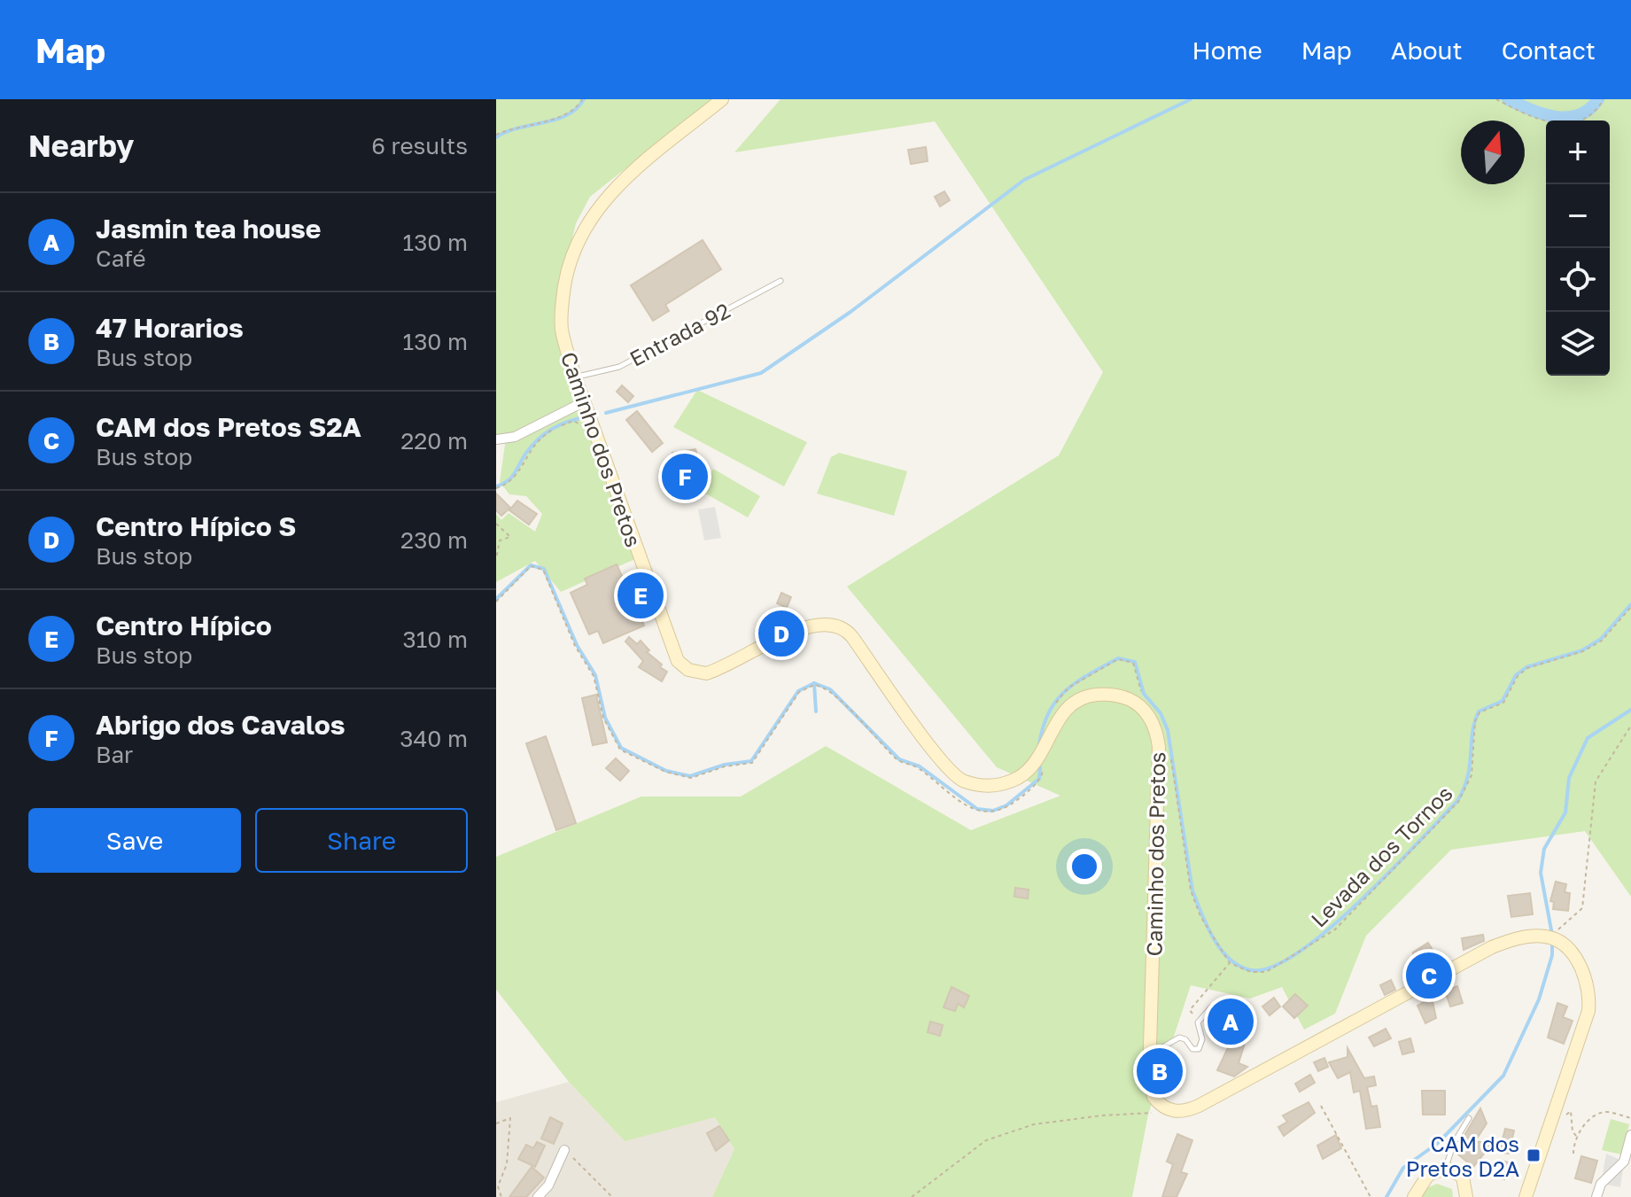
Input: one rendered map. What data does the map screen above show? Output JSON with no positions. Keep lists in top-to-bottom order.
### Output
{
  "streets": {
    "main road": ["Caminho dos Pretos"],
    "lane": ["Entrada 92"],
    "path": ["Levada dos Tornos"]
  },
  "crossings": [
    ["Entrada 92", "Caminho dos Pretos"]
  ],
  "places": {
    "transit": ["CAM dos Pretos D2A"]
  },
  "north": "top",
  "page": {
    "header": "Map",
    "nav": [
      "Home",
      "Map",
      "About",
      "Contact"
    ],
    "heading": ["Nearby", "6 results"],
    "map_buttons": ["+", "−"],
    "list": [
      {
        "mark": "A",
        "name": "Jasmin tea house",
        "note": "Café",
        "value": "130 m"
      },
      {
        "mark": "B",
        "name": "47 Horarios",
        "note": "Bus stop",
        "value": "130 m"
      },
      {
        "mark": "C",
        "name": "CAM dos Pretos S2A",
        "note": "Bus stop",
        "value": "220 m"
      },
      {
        "mark": "D",
        "name": "Centro Hípico S",
        "note": "Bus stop",
        "value": "230 m"
      },
      {
        "mark": "E",
        "name": "Centro Hípico",
        "note": "Bus stop",
        "value": "310 m"
      },
      {
        "mark": "F",
        "name": "Abrigo dos Cavalos",
        "note": "Bar",
        "value": "340 m"
      }
    ],
    "pins": [
      "F",
      "E",
      "D",
      "C",
      "A",
      "B"
    ],
    "buttons": ["Save", "Share"]
  }
}
